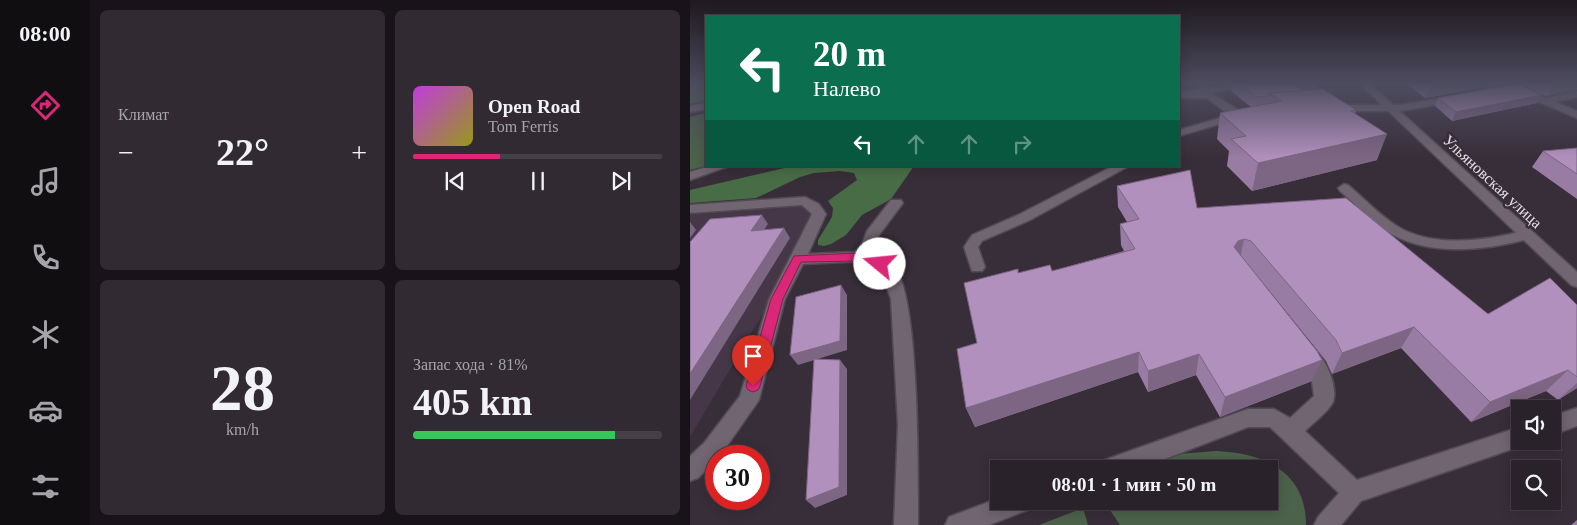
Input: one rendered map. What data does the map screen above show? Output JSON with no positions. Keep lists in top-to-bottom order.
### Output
{
  "streets": {
    "street": ["Ульяновская улица"]
  },
  "page": {
    "tabs": "08:00",
    "tile": [
      "Климат",
      ["28", "km/h"],
      ["Запас хода · 81%", "405 km"]
    ],
    "turn": ["20 m", "Налево"],
    "song": ["Open Road", "Tom Ferris"],
    "heat": ["−", "22°", "+"],
    "limit": "30",
    "trip": "08:01 · 1 мин · 50 m"
  }
}
